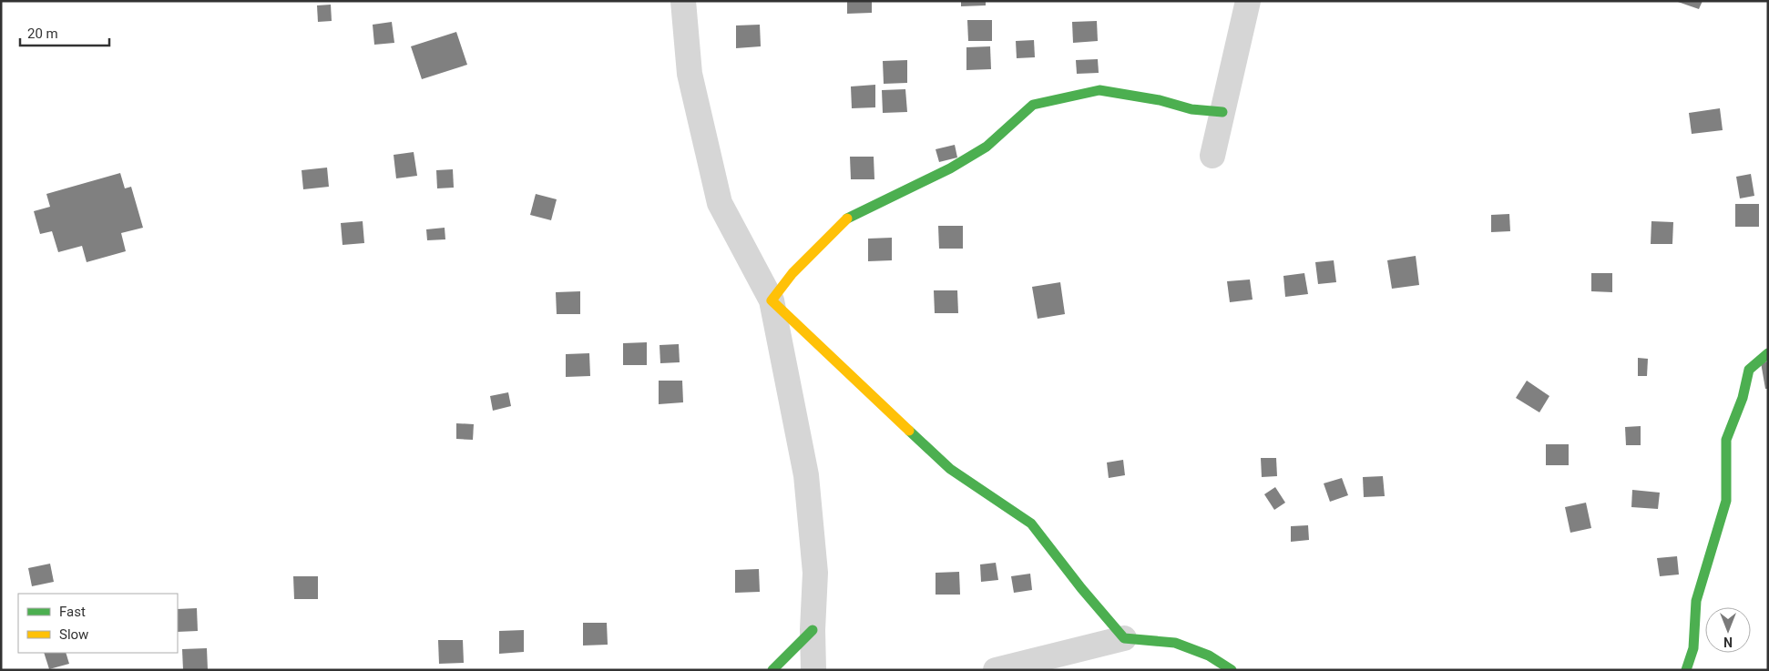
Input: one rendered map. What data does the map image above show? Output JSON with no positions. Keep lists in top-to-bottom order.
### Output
{
  "legend": ["Fast", "Slow"],
  "scale_bar": "20 m",
  "north": "bottom"
}
